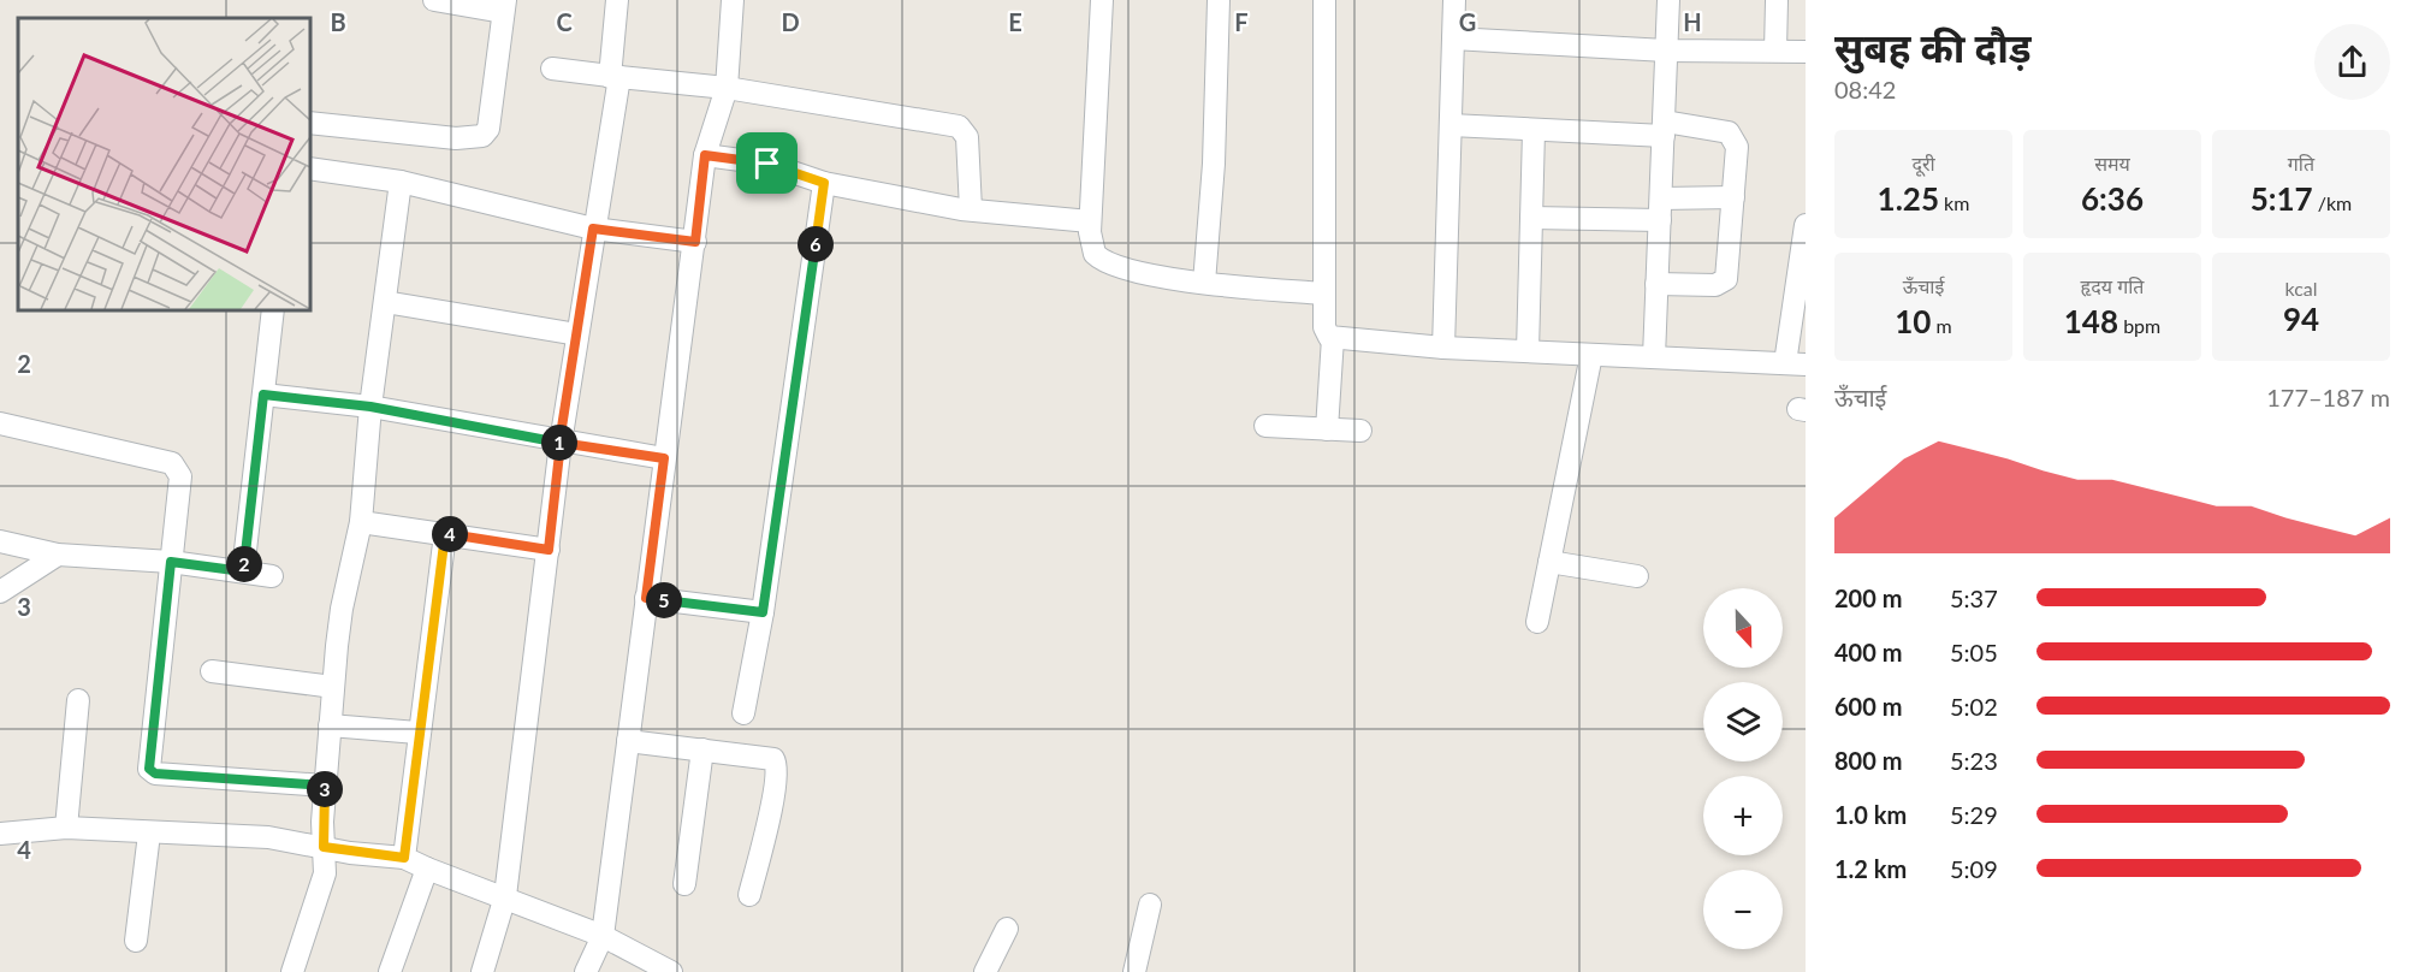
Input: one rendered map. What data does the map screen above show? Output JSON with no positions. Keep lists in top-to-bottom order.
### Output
{
  "north": "bottom",
  "page": {
    "heading": ["सुबह की दौड़", "08:42"],
    "stats": [
      ["दूरी", "1.25 km"],
      ["समय", "6:36"],
      ["गति", "5:17 /km"],
      ["ऊँचाई", "10 m"],
      ["हृदय गति", "148 bpm"],
      ["kcal", "94"]
    ],
    "pins": [
      "6",
      "1",
      "4",
      "2",
      "5",
      "3"
    ],
    "chart": ["ऊँचाई", "177–187 m"],
    "list": [
      {
        "name": "200 m",
        "note": "5:37"
      },
      {
        "name": "400 m",
        "note": "5:05"
      },
      {
        "name": "600 m",
        "note": "5:02"
      },
      {
        "name": "800 m",
        "note": "5:23"
      },
      {
        "name": "1.0 km",
        "note": "5:29"
      },
      {
        "name": "1.2 km",
        "note": "5:09"
      }
    ],
    "map_buttons": ["+", "−"]
  },
  "grid": {
    "columns": [
      "B",
      "C",
      "D",
      "E",
      "F",
      "G",
      "H"
    ],
    "rows": ["2", "3", "4"]
  }
}
